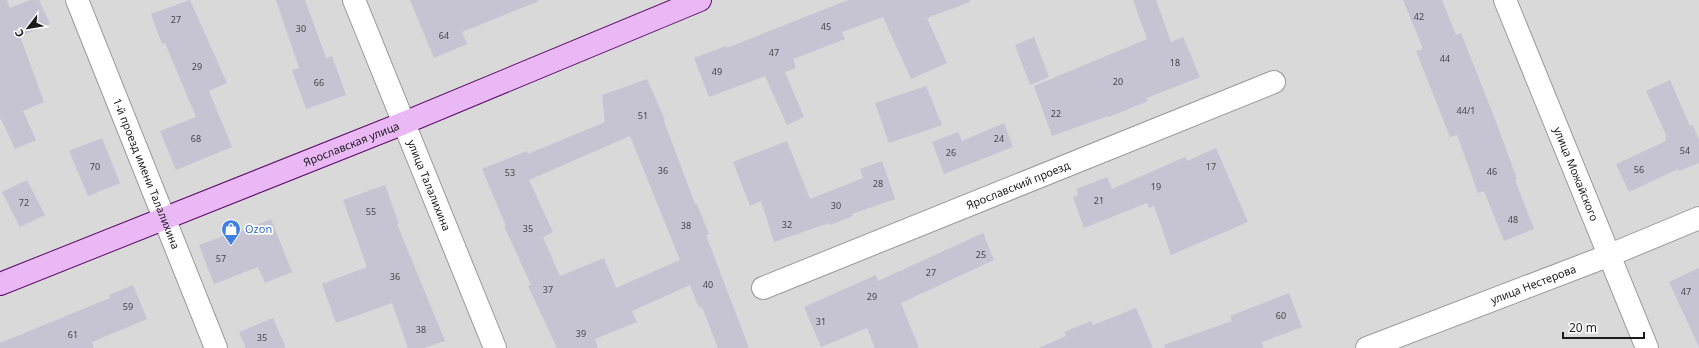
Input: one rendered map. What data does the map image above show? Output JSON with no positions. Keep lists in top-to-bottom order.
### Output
{
  "streets": {
    "street": [
      "Ярославская улица",
      "1-й проезд имени Талалихина",
      "улица Можайского",
      "улица Талалихина",
      "Ярославский проезд",
      "улица Нестерова"
    ]
  },
  "crossings": [
    ["Ярославская улица", "1-й проезд имени Талалихина"],
    ["Ярославская улица", "улица Талалихина"],
    ["улица Можайского", "улица Нестерова"]
  ],
  "places": {
    "shop": ["Ozon"]
  },
  "house_numbers": [
    "42",
    "27",
    "45",
    "30",
    "64",
    "47",
    "44",
    "18",
    "29",
    "49",
    "20",
    "66",
    "44/1",
    "22",
    "51",
    "68",
    "24",
    "54",
    "26",
    "70",
    "17",
    "56",
    "36",
    "46",
    "53",
    "28",
    "19",
    "21",
    "72",
    "30",
    "55",
    "48",
    "32",
    "38",
    "35",
    "25",
    "57",
    "27",
    "36",
    "40",
    "37",
    "47",
    "29",
    "59",
    "60",
    "31",
    "38",
    "39",
    "61",
    "35"
  ],
  "scale_bar": "20 m",
  "north": "bottom left"
}
